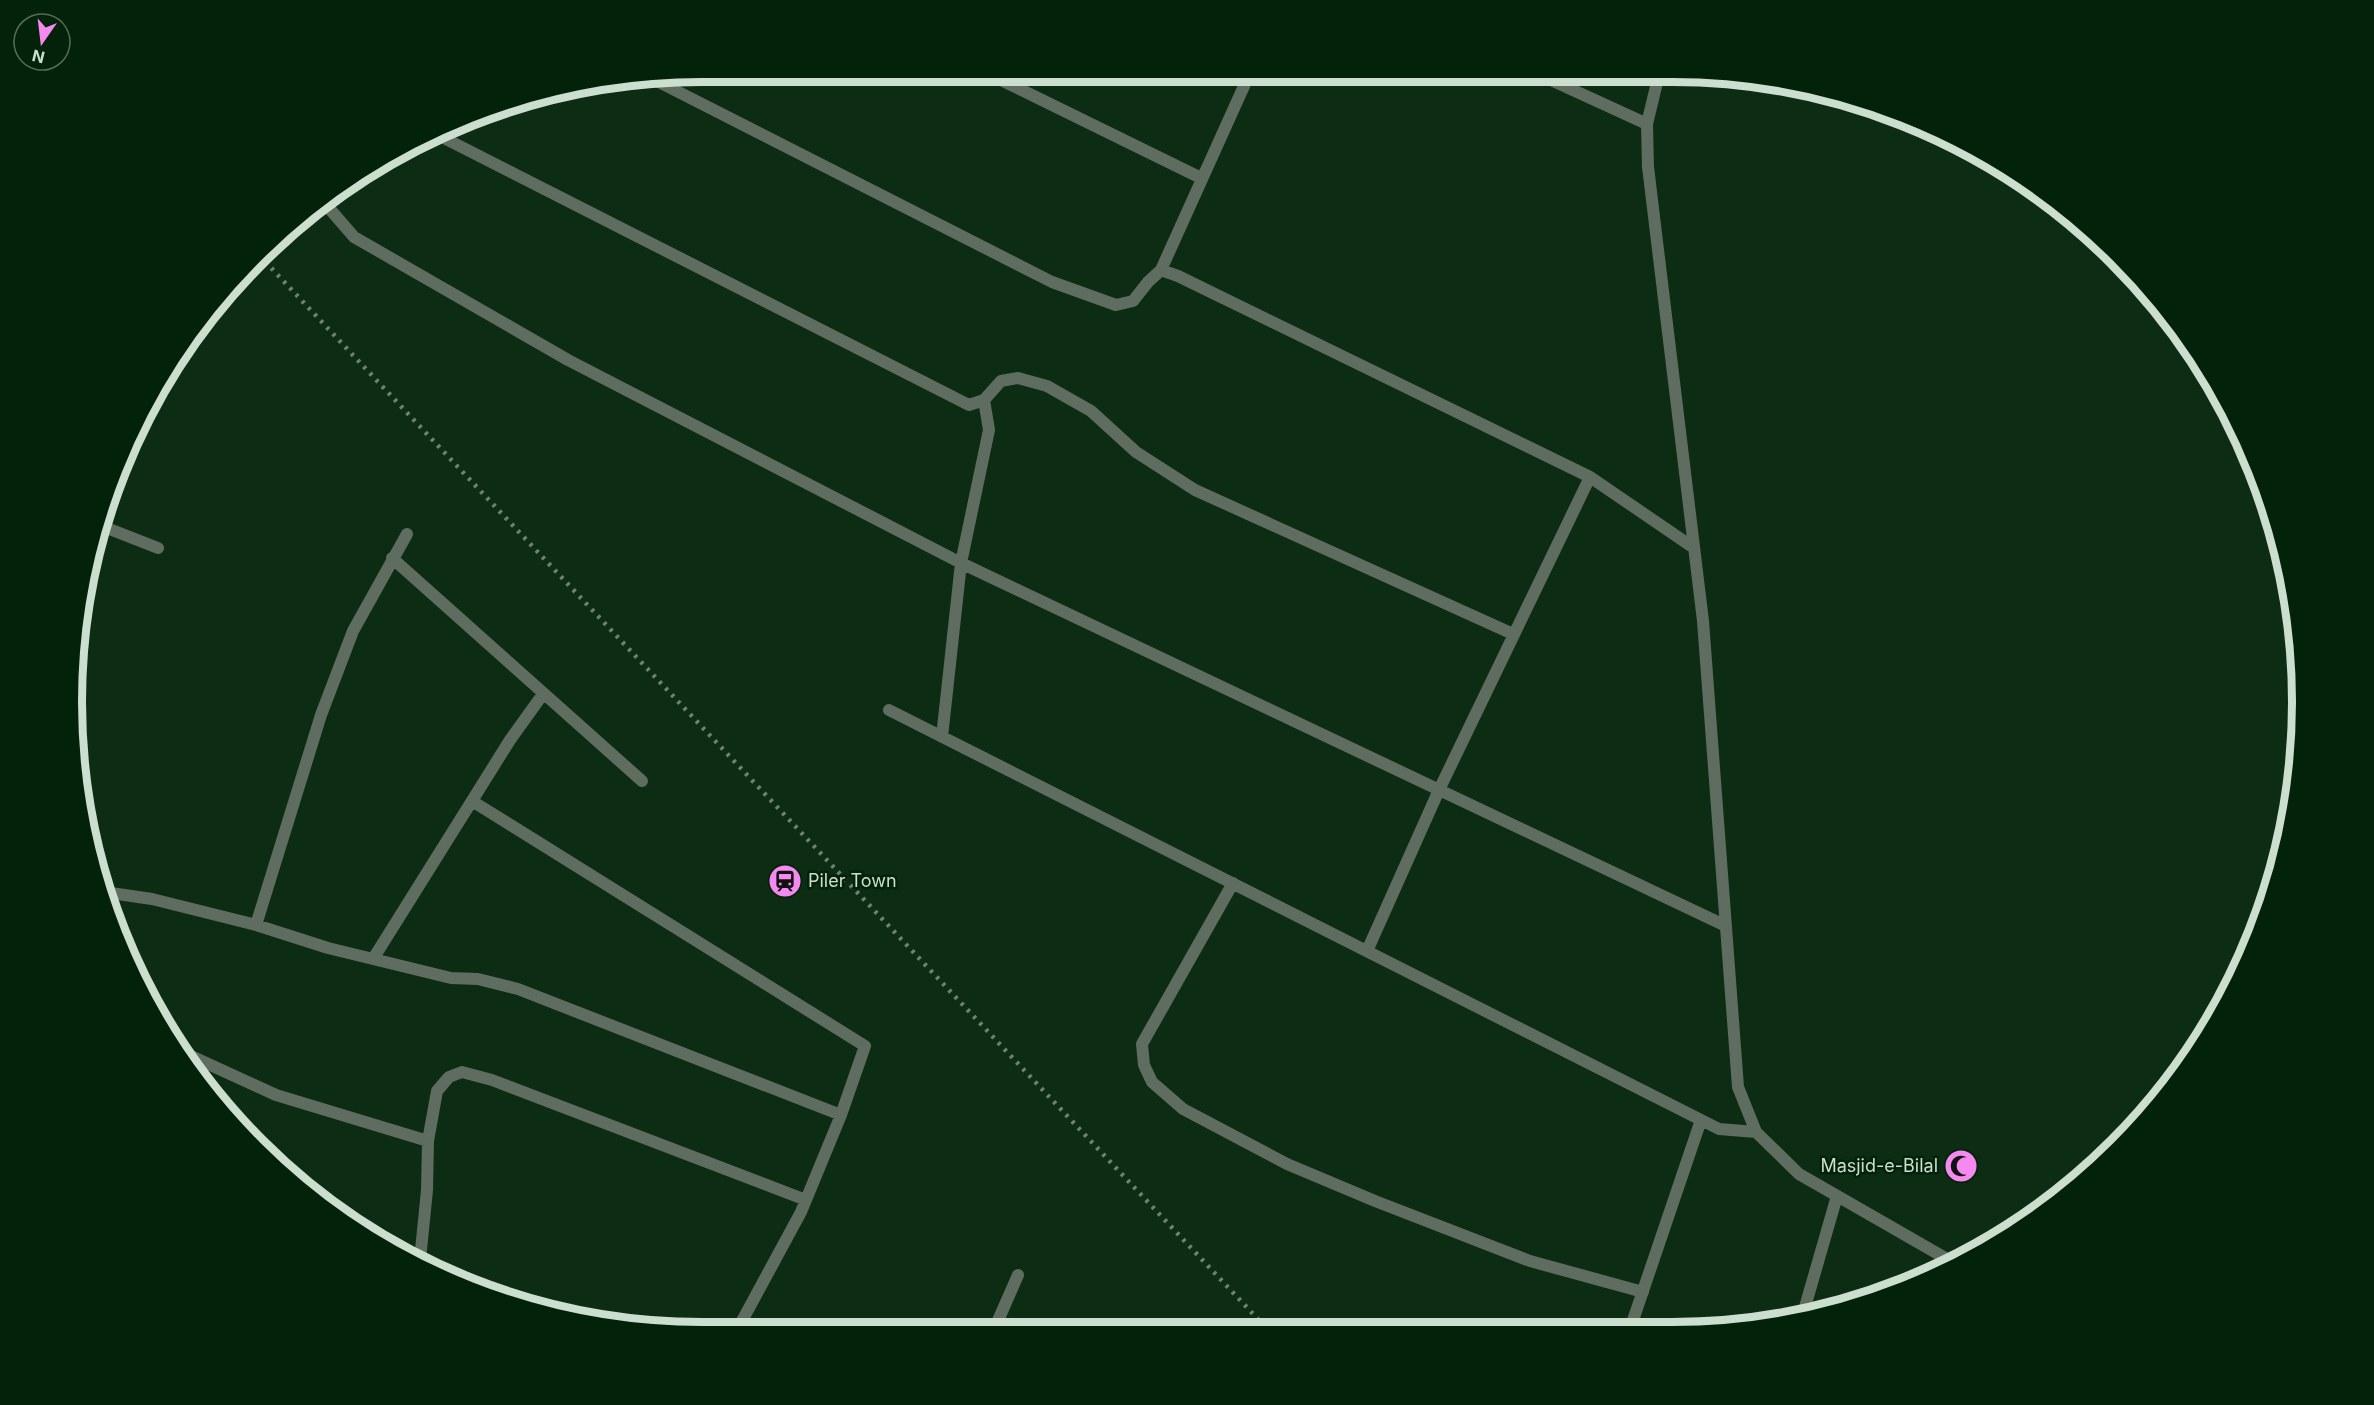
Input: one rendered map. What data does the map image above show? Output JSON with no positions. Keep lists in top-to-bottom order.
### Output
{
  "places": {
    "station": ["Piler Town"],
    "mosque": ["Masjid-e-Bilal"]
  },
  "north": "bottom"
}
